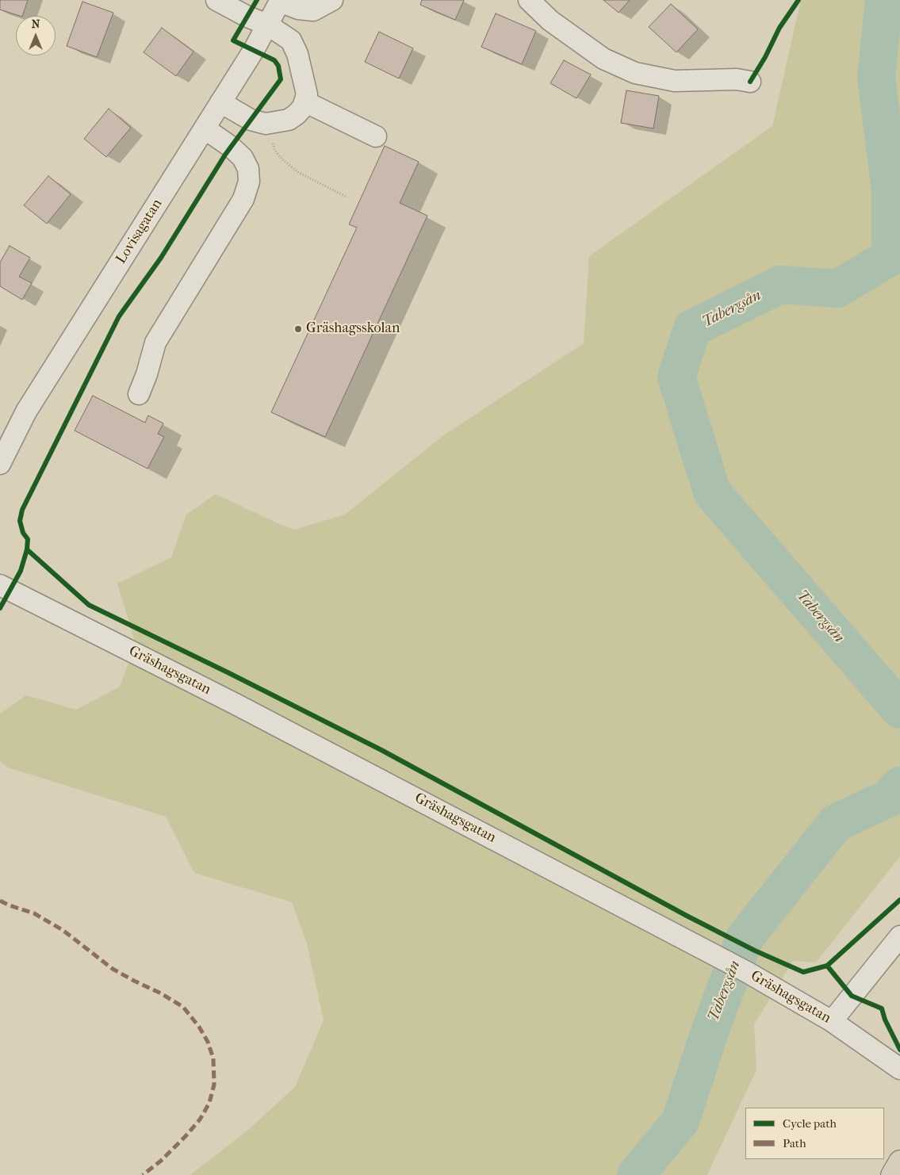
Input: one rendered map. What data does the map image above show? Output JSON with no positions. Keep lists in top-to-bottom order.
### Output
{
  "streets": {
    "street": ["Lovisagatan", "Gräshagsgatan"]
  },
  "water": ["Tabergsån"],
  "places": ["Gräshagsskolan"],
  "legend": ["Cycle path", "Path"],
  "north": "top"
}
